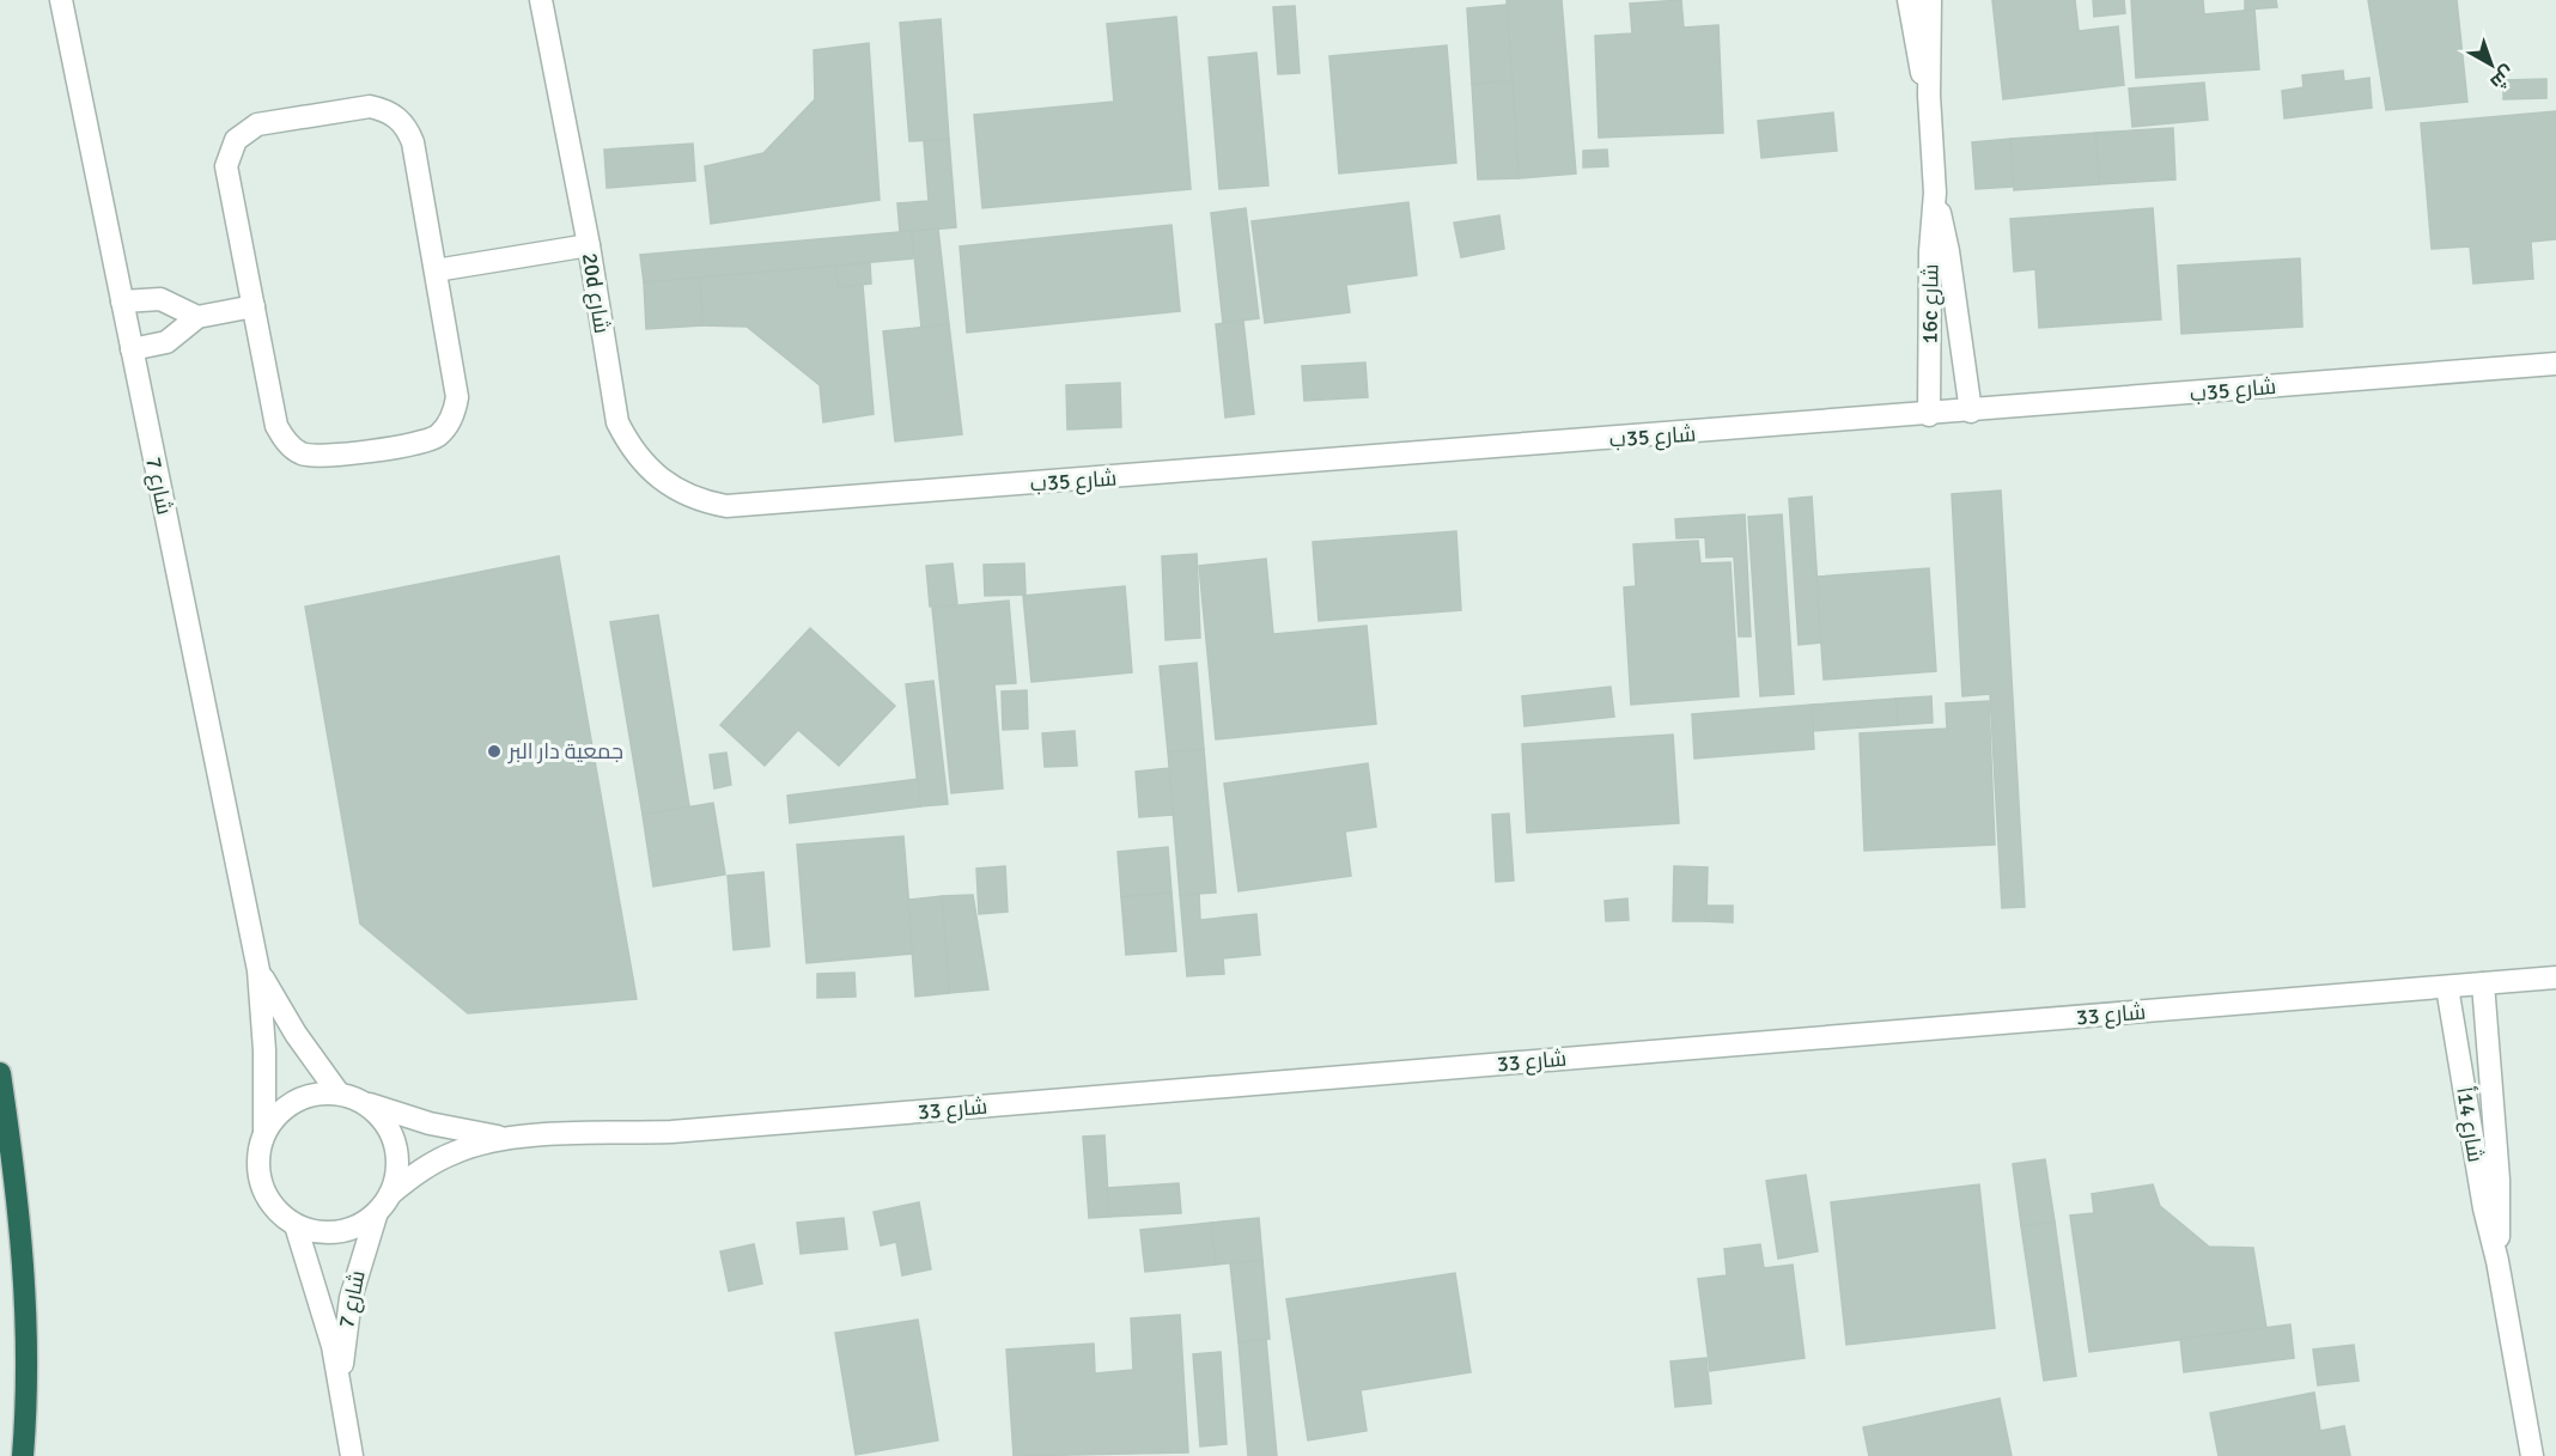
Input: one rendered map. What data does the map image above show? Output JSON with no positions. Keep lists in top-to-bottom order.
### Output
{
  "streets": {
    "street": [
      "20d شارع",
      "16c شارع",
      "شارع 35ب",
      "شارع 7",
      "شارع 33",
      "شارع 14أ"
    ]
  },
  "crossings": [
    ["20d شارع", "شارع 35ب"],
    ["16c شارع", "شارع 35ب"],
    ["شارع 7", "شارع 33"],
    ["شارع 33", "شارع 14أ"]
  ],
  "places": ["جمعية دار البر"],
  "north": "bottom right"
}
